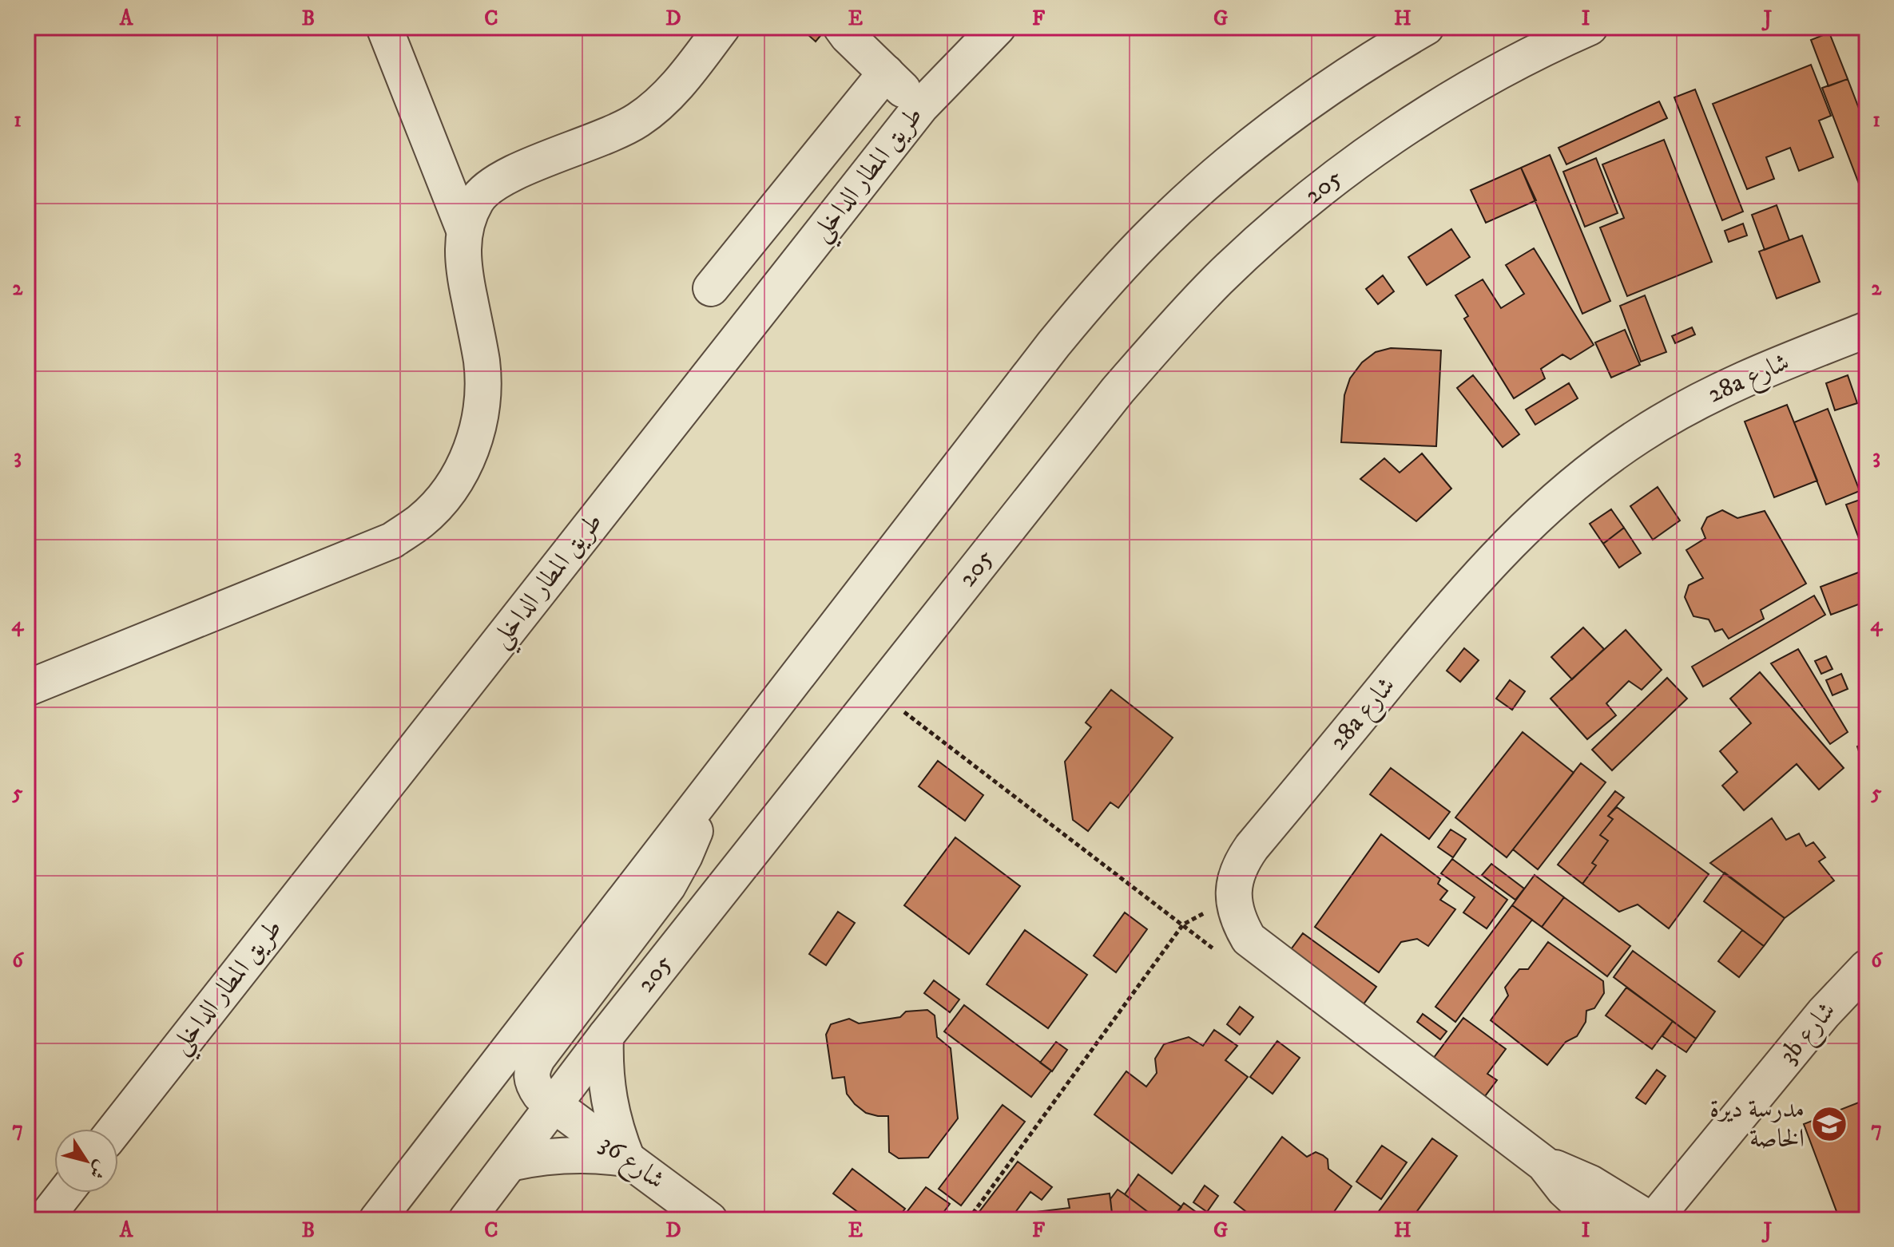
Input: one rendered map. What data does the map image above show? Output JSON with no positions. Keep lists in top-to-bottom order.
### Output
{
  "streets": {
    "street": [
      "طريق المطار الداخلي",
      "205",
      "28a شارع",
      "3b شارع",
      "شارع 36"
    ]
  },
  "crossings": [
    ["205", "شارع 36"],
    ["28a شارع", "3b شارع"]
  ],
  "places": {
    "school or university": ["مدرسة ديرة الخاصة"]
  },
  "north": "bottom right",
  "grid": {
    "columns": [
      "A",
      "B",
      "C",
      "D",
      "E",
      "F",
      "G",
      "H",
      "I",
      "J"
    ],
    "rows": [
      "1",
      "2",
      "3",
      "4",
      "5",
      "6",
      "7"
    ]
  }
}
